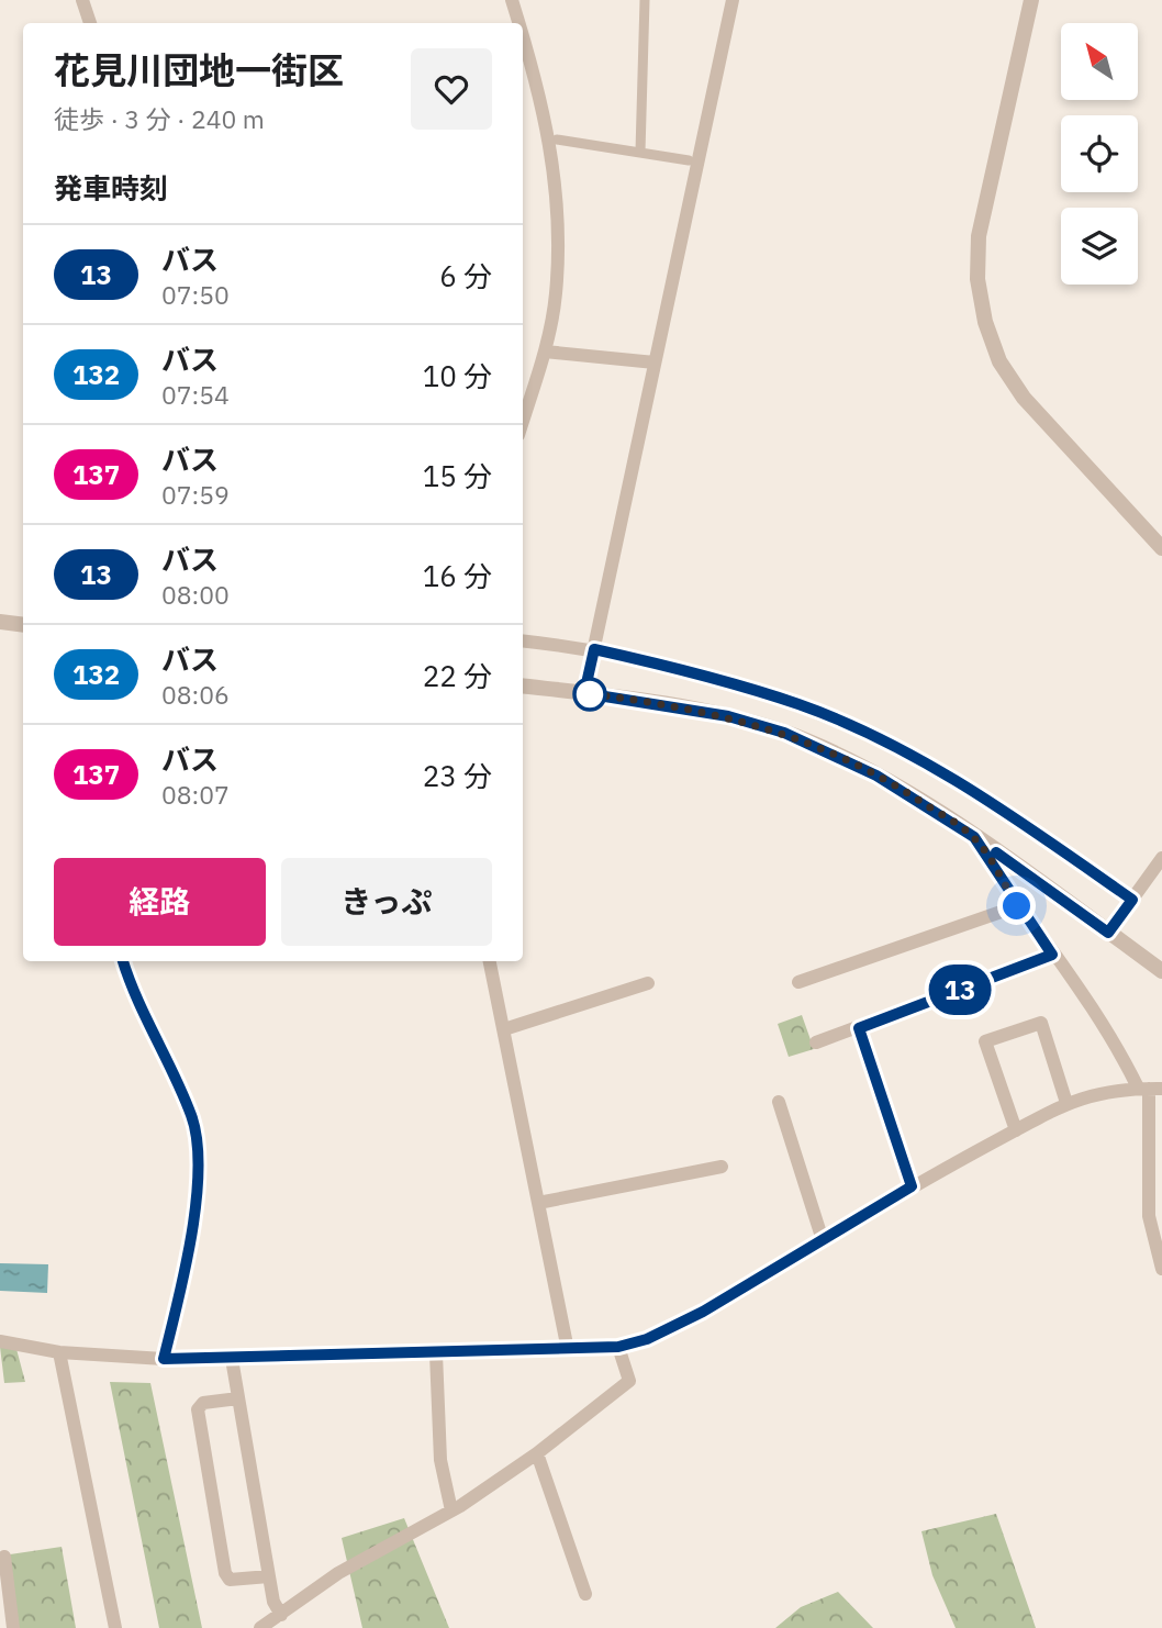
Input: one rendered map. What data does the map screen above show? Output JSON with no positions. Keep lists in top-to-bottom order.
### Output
{
  "lines": ["bus line 13"],
  "north": "top left",
  "page": {
    "on_map": "13",
    "heading": [
      ["花見川団地一街区", "徒歩 · 3 分 · 240 m"],
      "発車時刻"
    ],
    "list": [
      {
        "mark": "13",
        "name": "バス",
        "note": "07:50",
        "value": "6 分"
      },
      {
        "mark": "132",
        "name": "バス",
        "note": "07:54",
        "value": "10 分"
      },
      {
        "mark": "137",
        "name": "バス",
        "note": "07:59",
        "value": "15 分"
      },
      {
        "mark": "13",
        "name": "バス",
        "note": "08:00",
        "value": "16 分"
      },
      {
        "mark": "132",
        "name": "バス",
        "note": "08:06",
        "value": "22 分"
      },
      {
        "mark": "137",
        "name": "バス",
        "note": "08:07",
        "value": "23 分"
      }
    ],
    "buttons": ["経路", "きっぷ"]
  }
}
